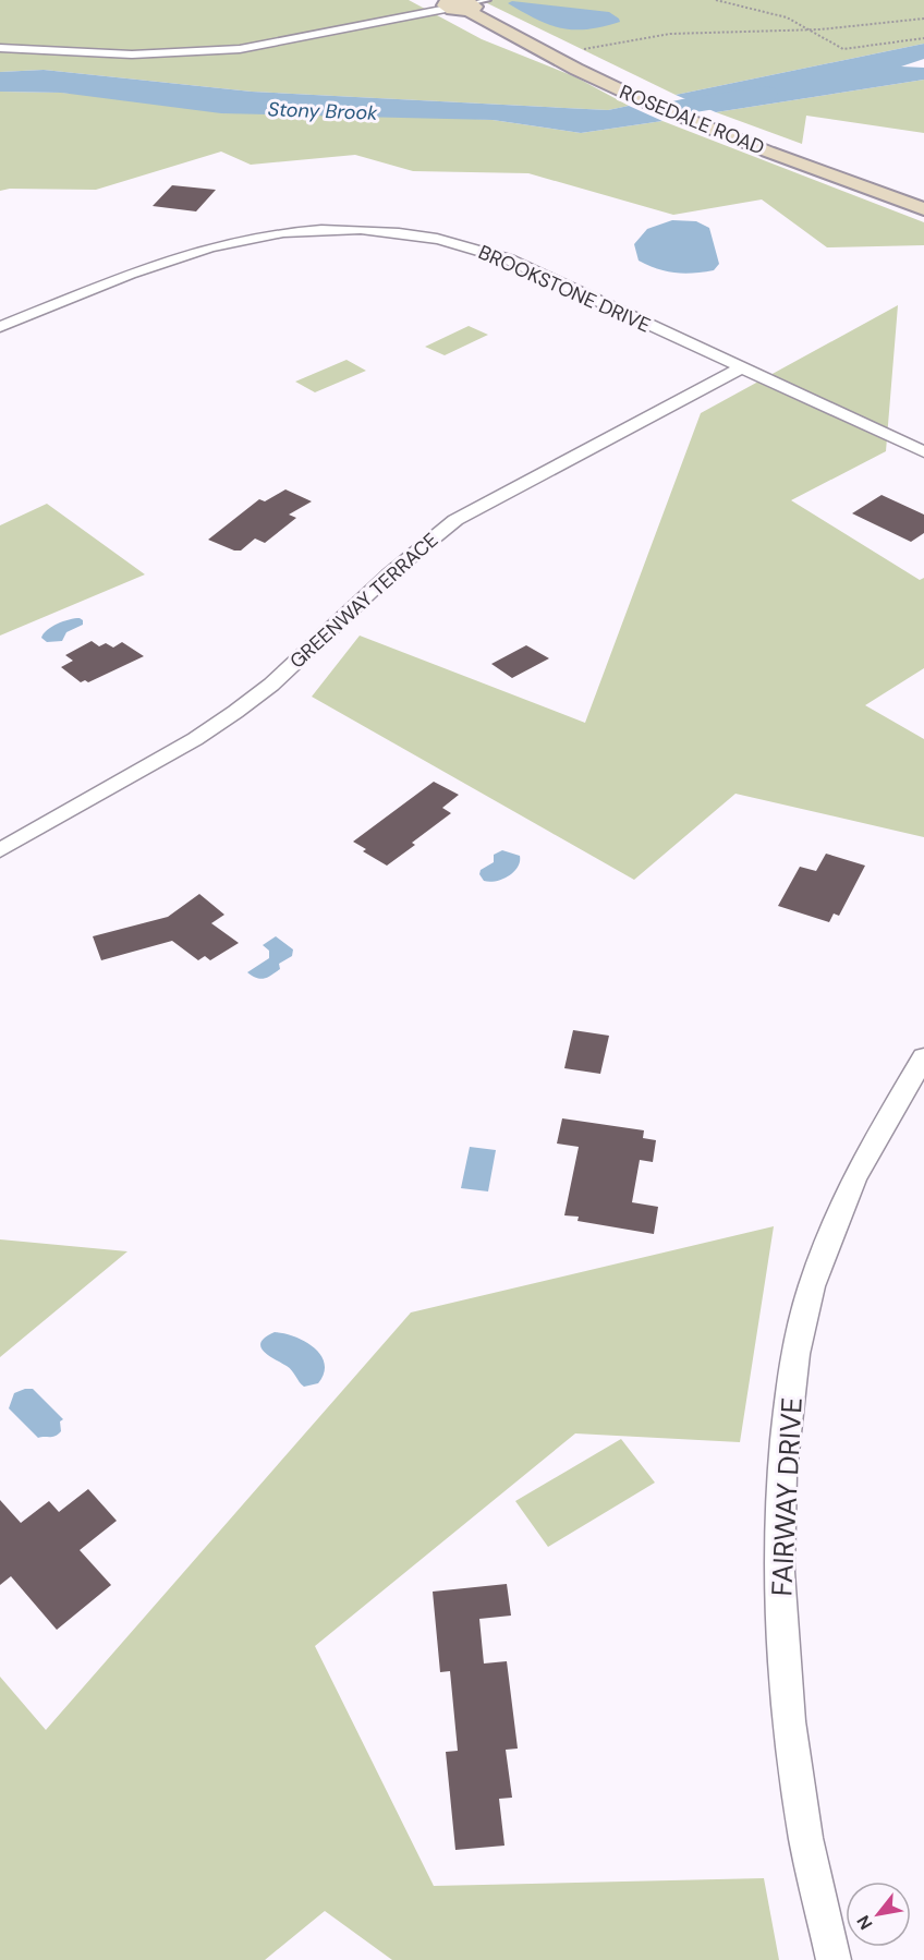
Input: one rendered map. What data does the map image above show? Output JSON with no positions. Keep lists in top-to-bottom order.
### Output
{
  "streets": {
    "street": [
      "ROSEDALE ROAD",
      "BROOKSTONE DRIVE",
      "GREENWAY TERRACE",
      "FAIRWAY DRIVE"
    ]
  },
  "crossings": [
    ["BROOKSTONE DRIVE", "GREENWAY TERRACE"]
  ],
  "water": ["Stony Brook"],
  "north": "bottom left"
}
